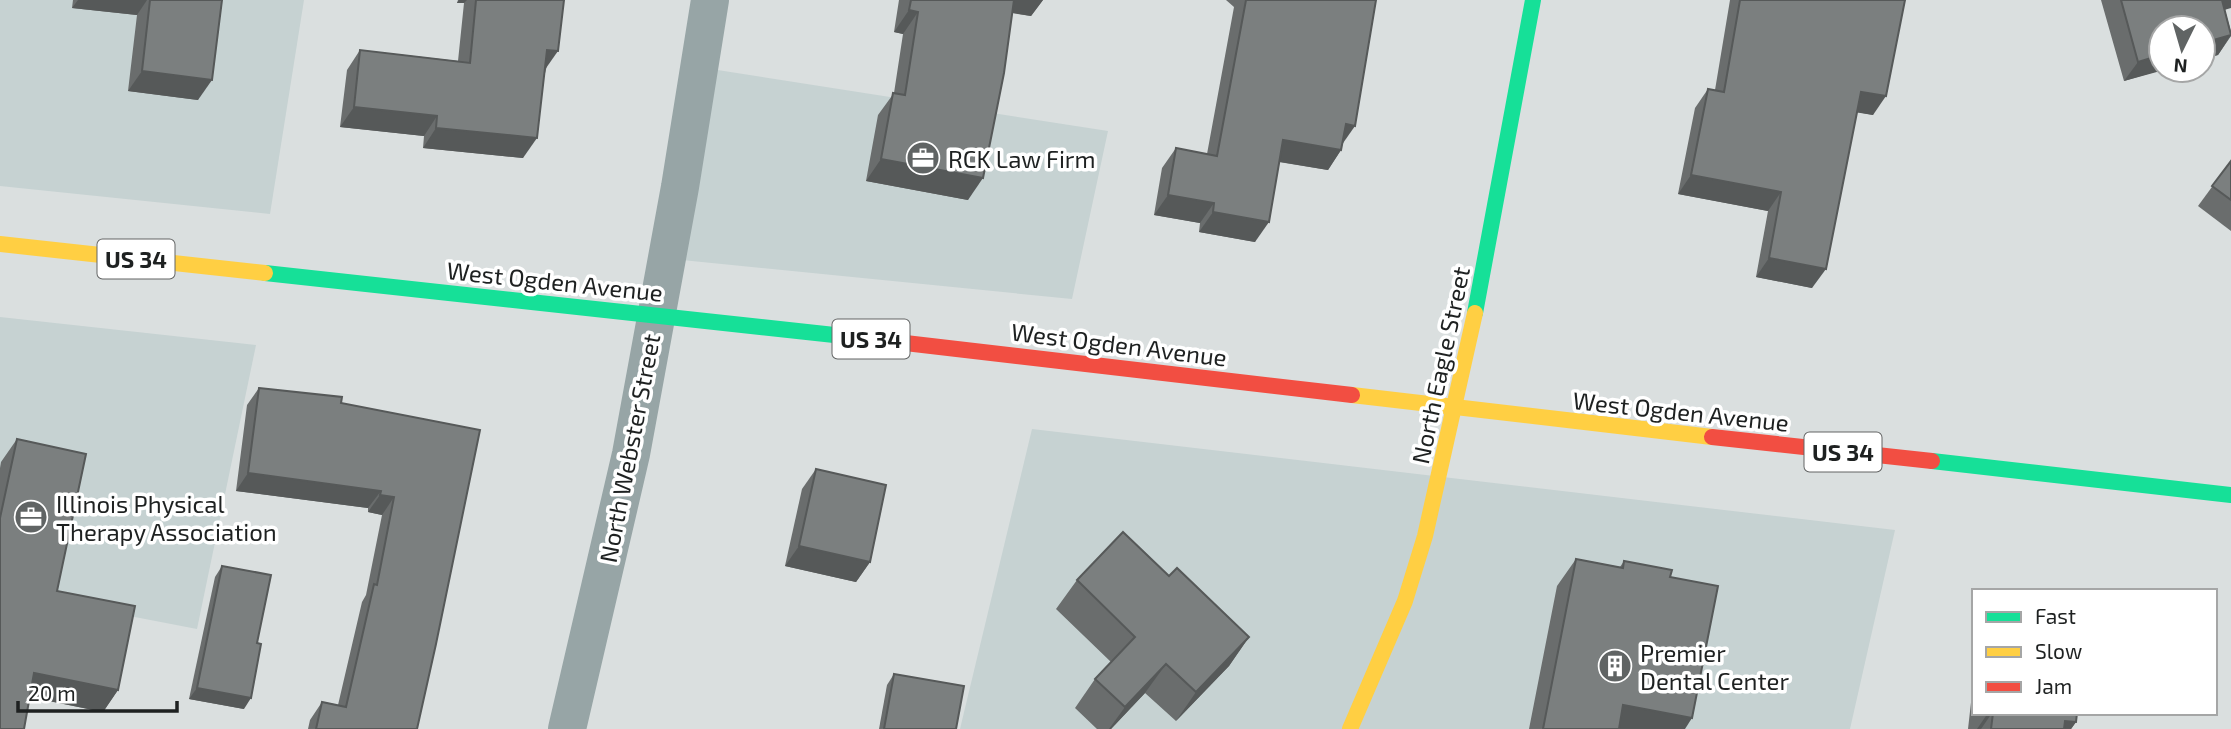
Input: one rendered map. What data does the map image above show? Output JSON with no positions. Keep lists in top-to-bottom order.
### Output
{
  "streets": {
    "main road": ["US 34", "West Ogden Avenue", "North Eagle Street"],
    "street": ["North Webster Street"]
  },
  "crossings": [
    ["West Ogden Avenue", "North Eagle Street"],
    ["West Ogden Avenue", "North Webster Street"]
  ],
  "places": {
    "office": ["RCK Law Firm", "Illinois Physical Therapy Association"],
    "building": ["Premier Dental Center"]
  },
  "legend": ["Fast", "Slow", "Jam"],
  "scale_bar": "20 m",
  "north": "bottom"
}
